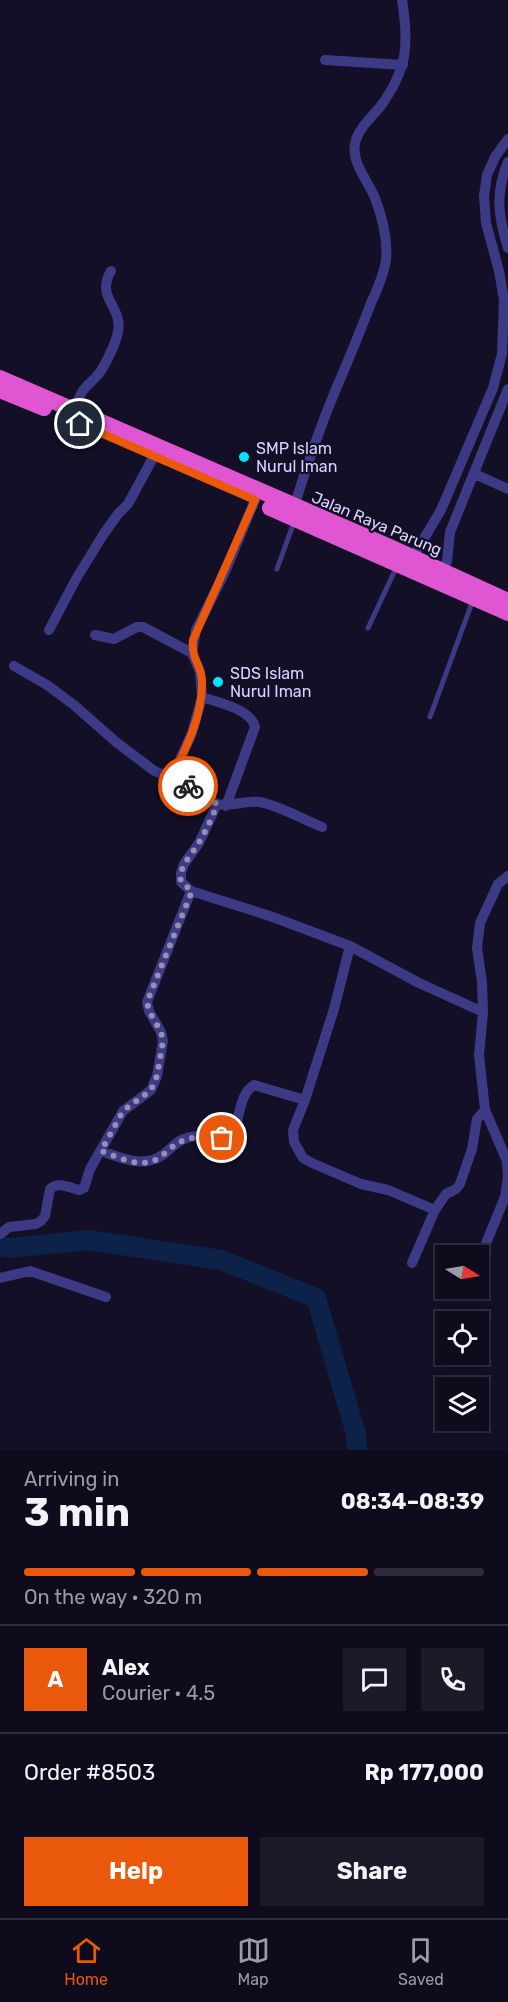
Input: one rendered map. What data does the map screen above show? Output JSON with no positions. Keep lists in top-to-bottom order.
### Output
{
  "streets": {
    "highway": ["Jalan Raya Parung"]
  },
  "places": ["SMP Islam Nurul Iman", "SDS Islam Nurul Iman"],
  "north": "right",
  "page": {
    "heading": ["3 min", "Arriving in", "08:34–08:39"],
    "panel": [
      "Alex",
      "Courier · 4.5",
      "Order #8503",
      "Rp 177,000"
    ],
    "bar": "On the way · 320 m",
    "round": "A",
    "buttons": ["Help", "Share"],
    "tabs": ["Home", "Map", "Saved"]
  }
}
